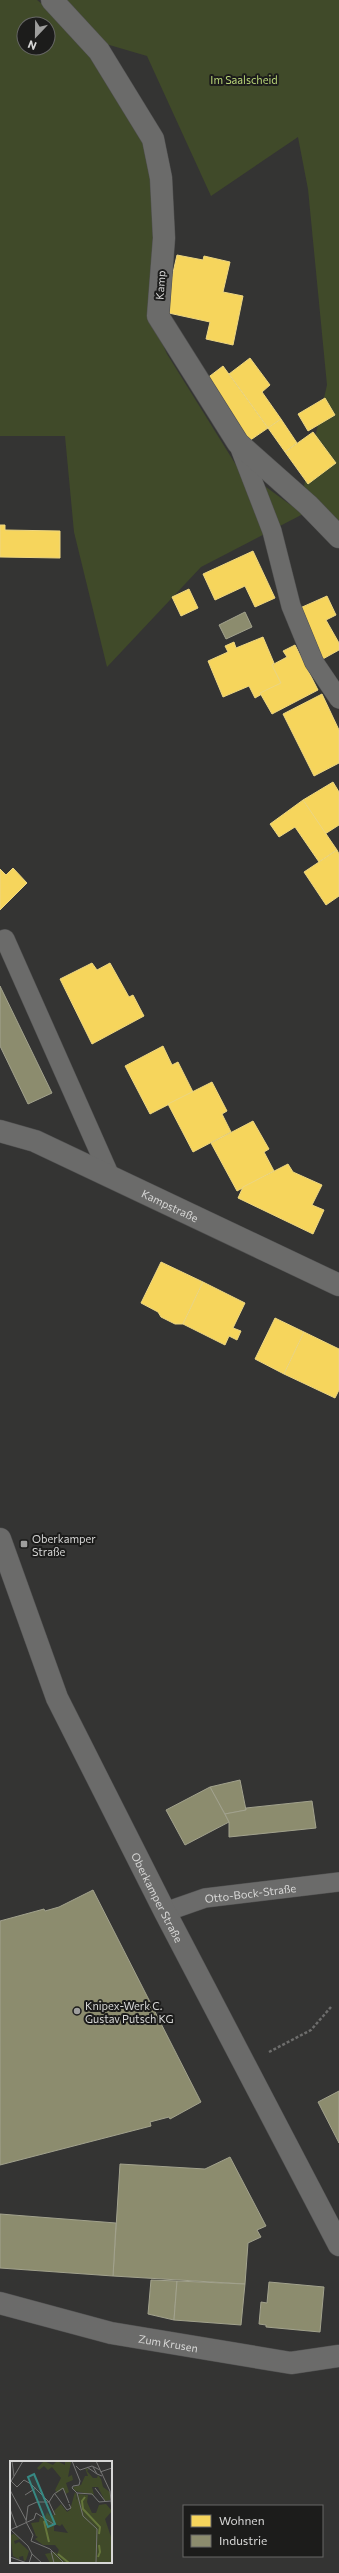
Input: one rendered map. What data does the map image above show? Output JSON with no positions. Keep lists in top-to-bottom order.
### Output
{
  "streets": {
    "street": [
      "Kamp",
      "Kampstraße",
      "Oberkamper Straße",
      "Zum Krusen"
    ],
    "lane": ["Otto-Bock-Straße"]
  },
  "crossings": [
    ["Otto-Bock-Straße", "Oberkamper Straße"]
  ],
  "parks": ["Im Saalscheid"],
  "places": {
    "transit": ["Oberkamper Straße"],
    "other": ["Knipex-Werk C. Gustav Putsch KG"]
  },
  "legend": ["Wohnen", "Industrie"],
  "north": "bottom"
}
